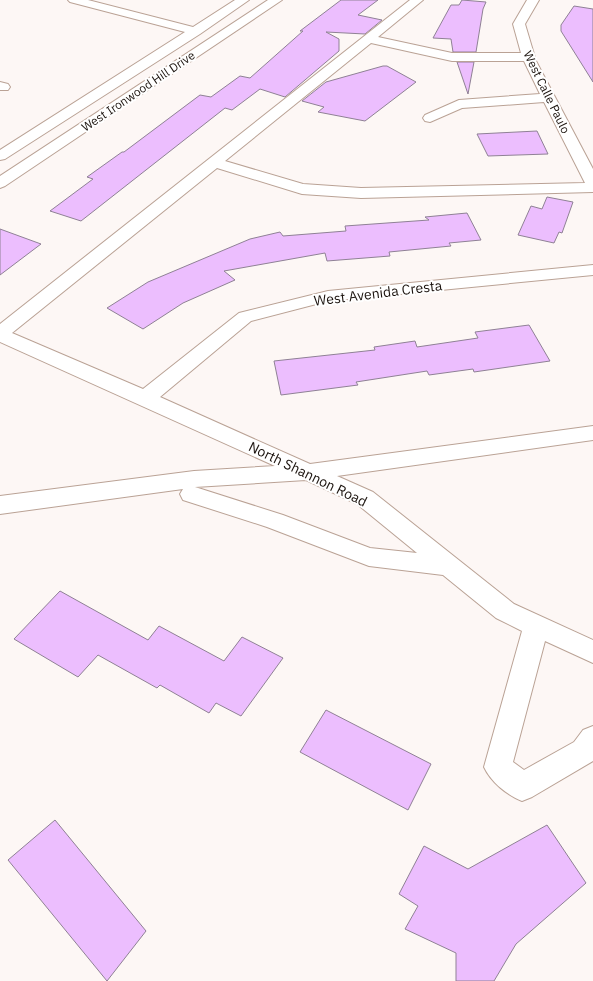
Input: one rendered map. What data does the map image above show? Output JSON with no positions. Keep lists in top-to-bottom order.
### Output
{
  "streets": {
    "street": [
      "West Ironwood Hill Drive",
      "West Calle Paulo",
      "West Avenida Cresta",
      "North Shannon Road"
    ]
  },
  "crossings": [
    ["West Avenida Cresta", "North Shannon Road"]
  ]
}
